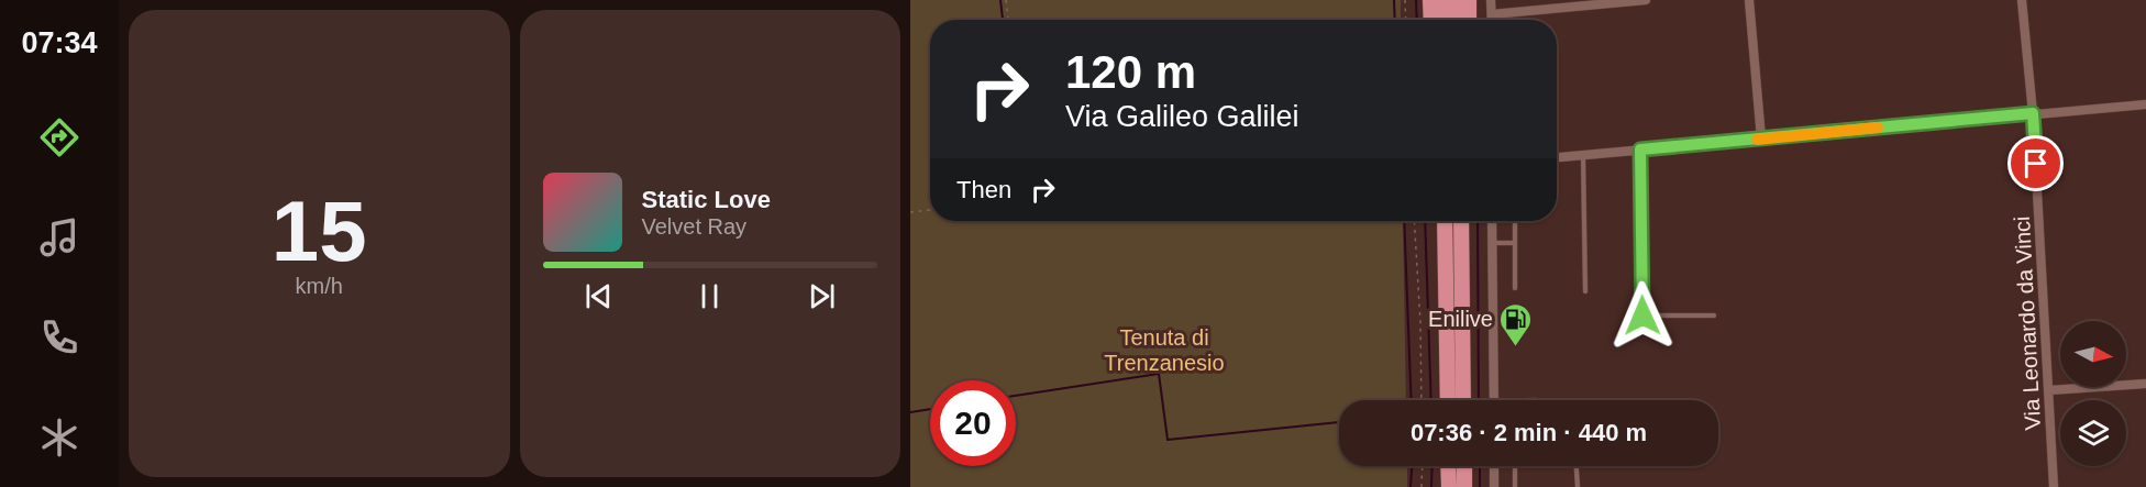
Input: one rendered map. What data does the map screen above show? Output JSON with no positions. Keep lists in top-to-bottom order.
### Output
{
  "streets": {
    "street": ["Via Leonardo da Vinci"]
  },
  "parks": ["Tenuta di Trenzanesio"],
  "places": {
    "fuel station": ["Enilive"]
  },
  "north": "right",
  "page": {
    "tabs": "07:34",
    "tile": ["15", "km/h"],
    "turn": ["120 m", "Via Galileo Galilei"],
    "then": "Then",
    "song": ["Static Love", "Velvet Ray"],
    "limit": "20",
    "trip": "07:36 · 2 min · 440 m"
  }
}
